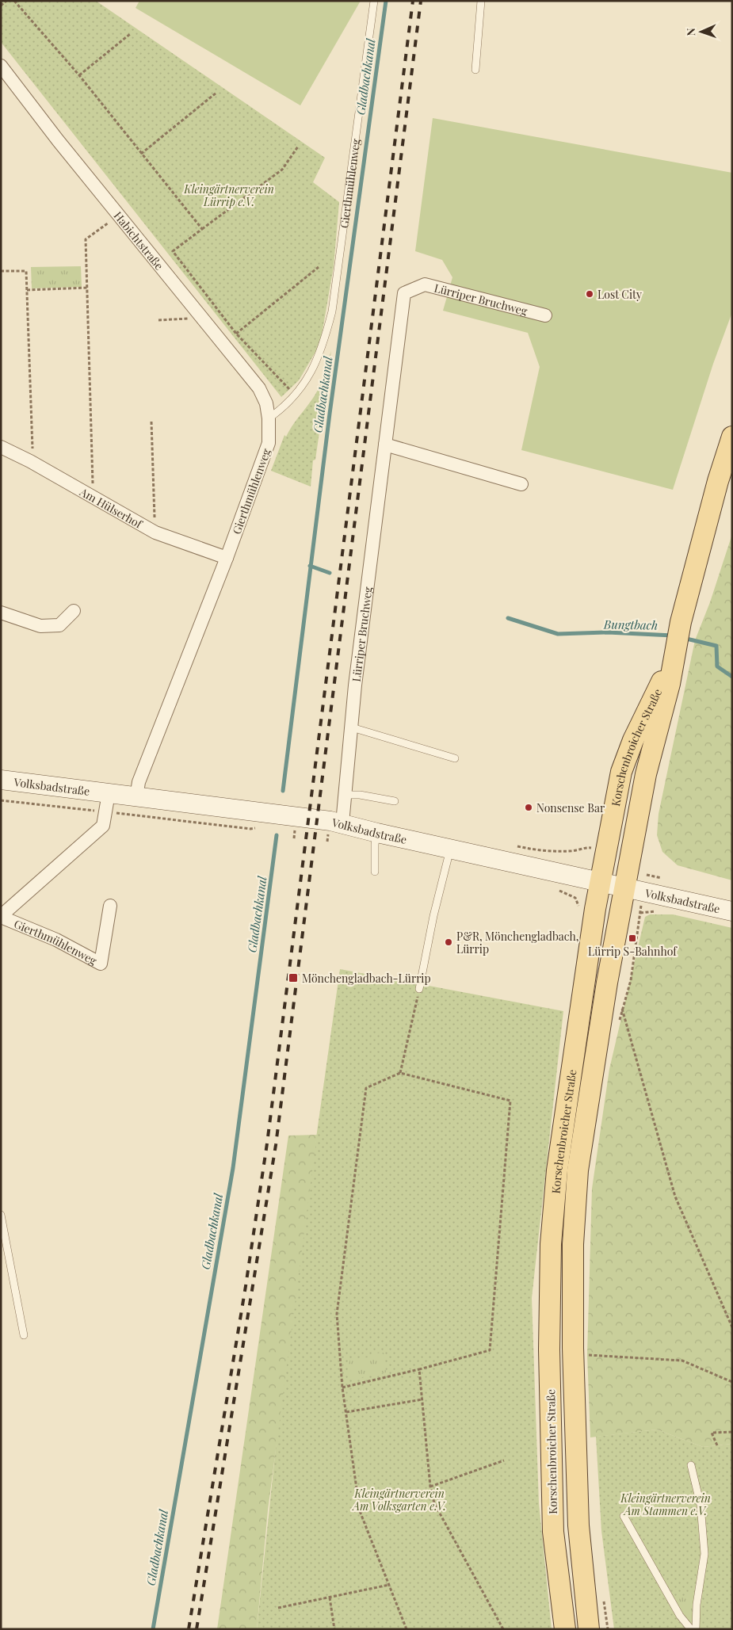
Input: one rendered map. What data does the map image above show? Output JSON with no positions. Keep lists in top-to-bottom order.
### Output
{
  "streets": {
    "main road": ["Korschenbroicher Straße", "Volksbadstraße"],
    "street": [
      "Gierthmühlenweg",
      "Habichtstraße",
      "Lürriper Bruchweg",
      "Am Hülserhof"
    ]
  },
  "crossings": [
    ["Gierthmühlenweg", "Habichtstraße"],
    ["Gierthmühlenweg", "Am Hülserhof"],
    ["Gierthmühlenweg", "Volksbadstraße"],
    ["Lürriper Bruchweg", "Volksbadstraße"],
    ["Korschenbroicher Straße", "Volksbadstraße"]
  ],
  "water": ["Gladbachkanal", "Bungtbach"],
  "parks": ["Kleingärtnerverein Lürrip e.V.", "Kleingärtnerverein Am Volksgarten e.V.", "Kleingärtnerverein Am Stammen e.V."],
  "places": {
    "other": ["Lost City", "Nonsense Bar", "P&R, Mönchengladbach, Lürrip"],
    "transit": ["Lürrip S-Bahnhof", "Mönchengladbach-Lürrip"]
  },
  "north": "left"
}
